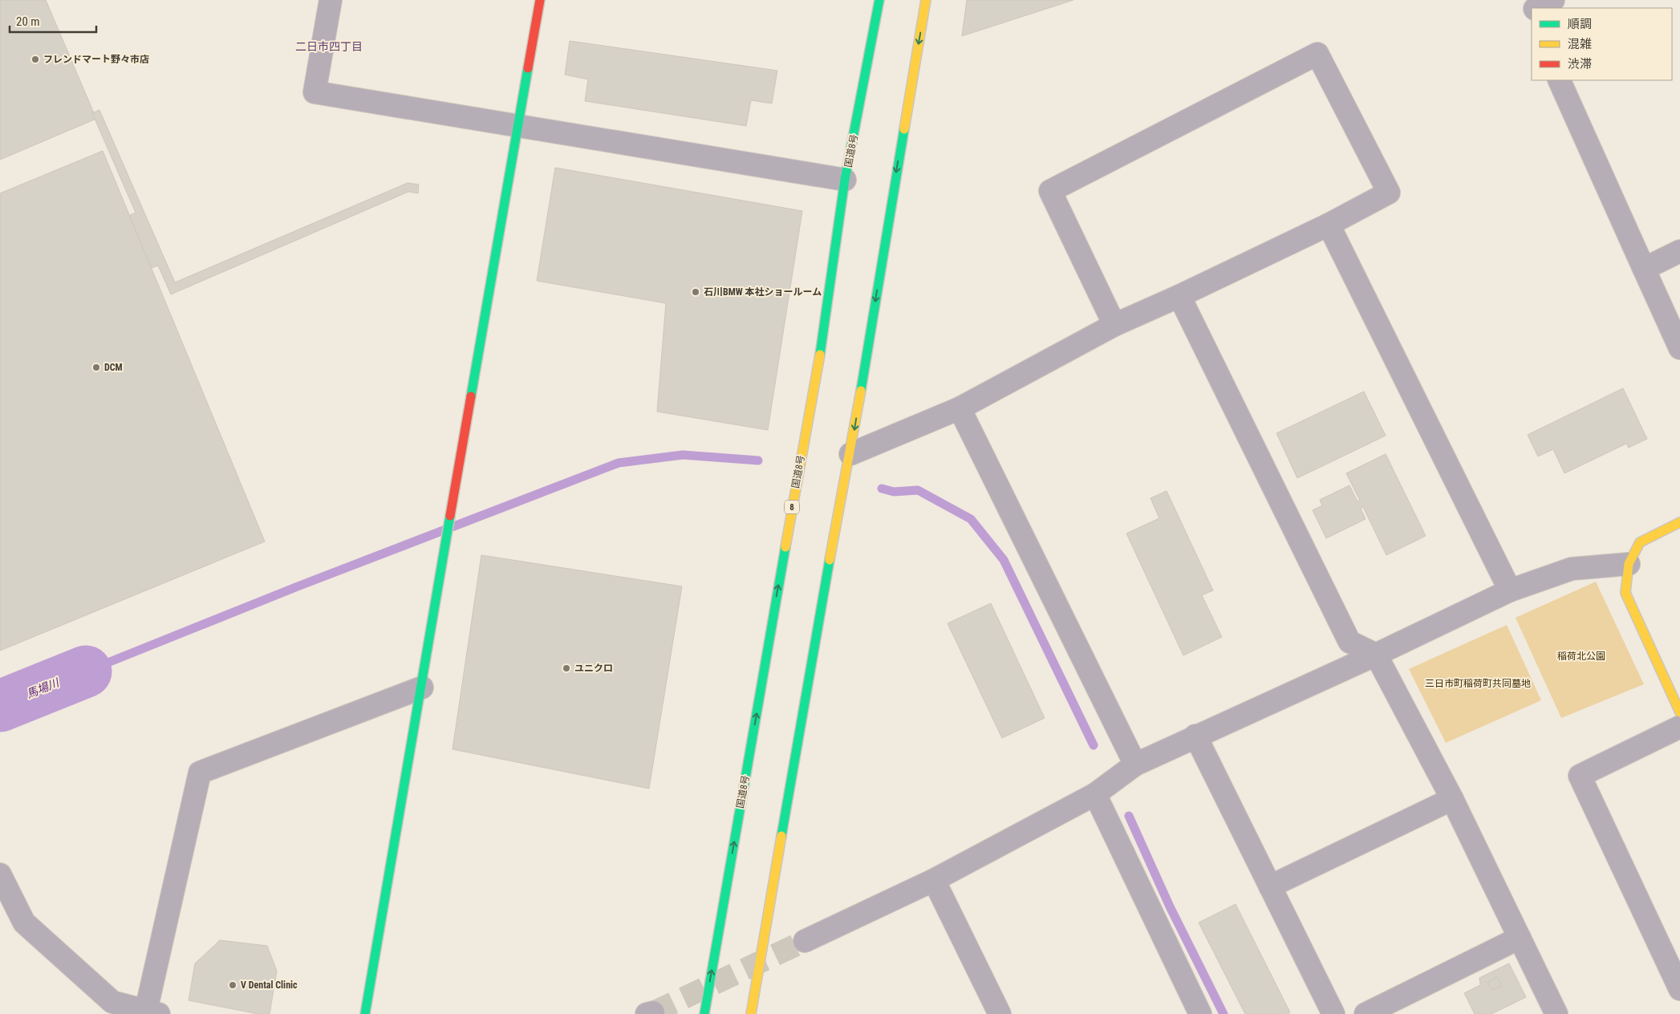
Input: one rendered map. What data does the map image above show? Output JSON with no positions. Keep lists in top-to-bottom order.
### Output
{
  "streets": {
    "main road": ["国道8号", "8"]
  },
  "districts": ["二日市四丁目"],
  "water": ["馬場川"],
  "parks": ["稲荷北公園", "三日市町稲荷町共同墓地"],
  "places": [
    "フレンドマート野々市店",
    "石川BMW 本社ショールーム",
    "DCM",
    "ユニクロ",
    "V Dental Clinic"
  ],
  "legend": ["順調", "混雑", "渋滞"],
  "scale_bar": "20 m"
}
